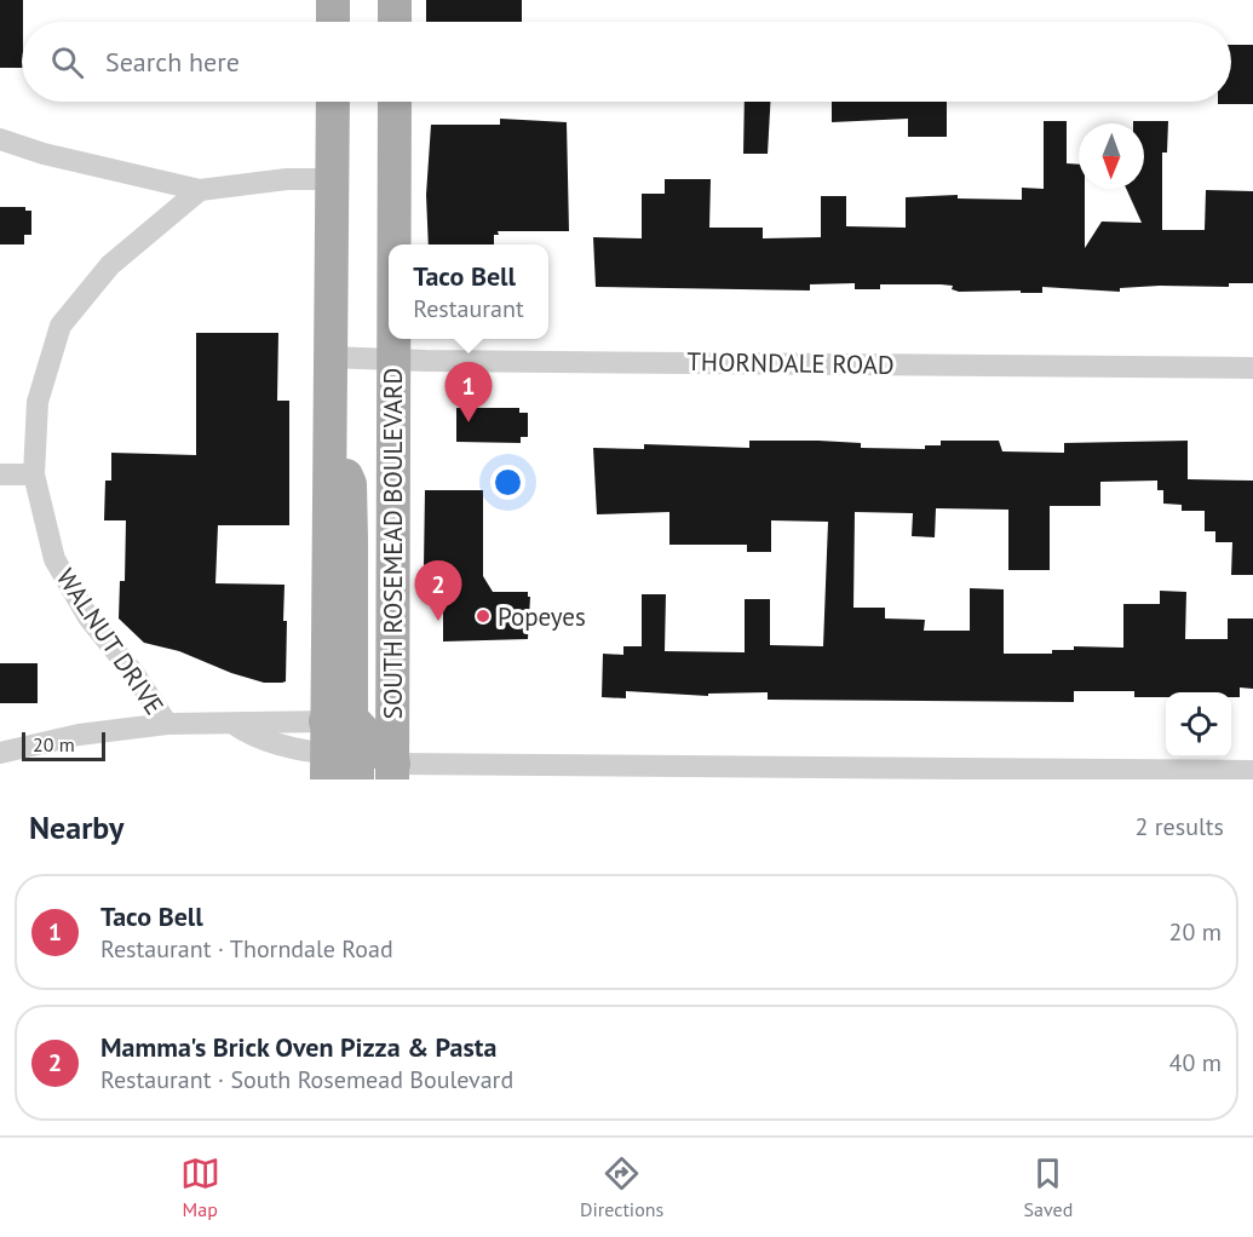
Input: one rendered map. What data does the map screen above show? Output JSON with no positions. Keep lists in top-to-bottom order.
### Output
{
  "streets": {
    "main road": ["SOUTH ROSEMEAD BOULEVARD"],
    "street": ["THORNDALE ROAD", "WALNUT DRIVE"]
  },
  "crossings": [
    ["THORNDALE ROAD", "SOUTH ROSEMEAD BOULEVARD"]
  ],
  "places": ["Popeyes"],
  "scale_bar": "20 m",
  "north": "bottom",
  "page": {
    "search": "Search here",
    "popup": ["Taco Bell", "Restaurant"],
    "pins": ["1", "2"],
    "scale": "20 m",
    "heading": ["Nearby", "2 results"],
    "list": [
      {
        "mark": "1",
        "name": "Taco Bell",
        "note": "Restaurant · Thorndale Road",
        "value": "20 m"
      },
      {
        "mark": "2",
        "name": "Mamma's Brick Oven Pizza & Pasta",
        "note": "Restaurant · South Rosemead Boulevard",
        "value": "40 m"
      }
    ],
    "nav": ["Map", "Directions", "Saved"]
  }
}
